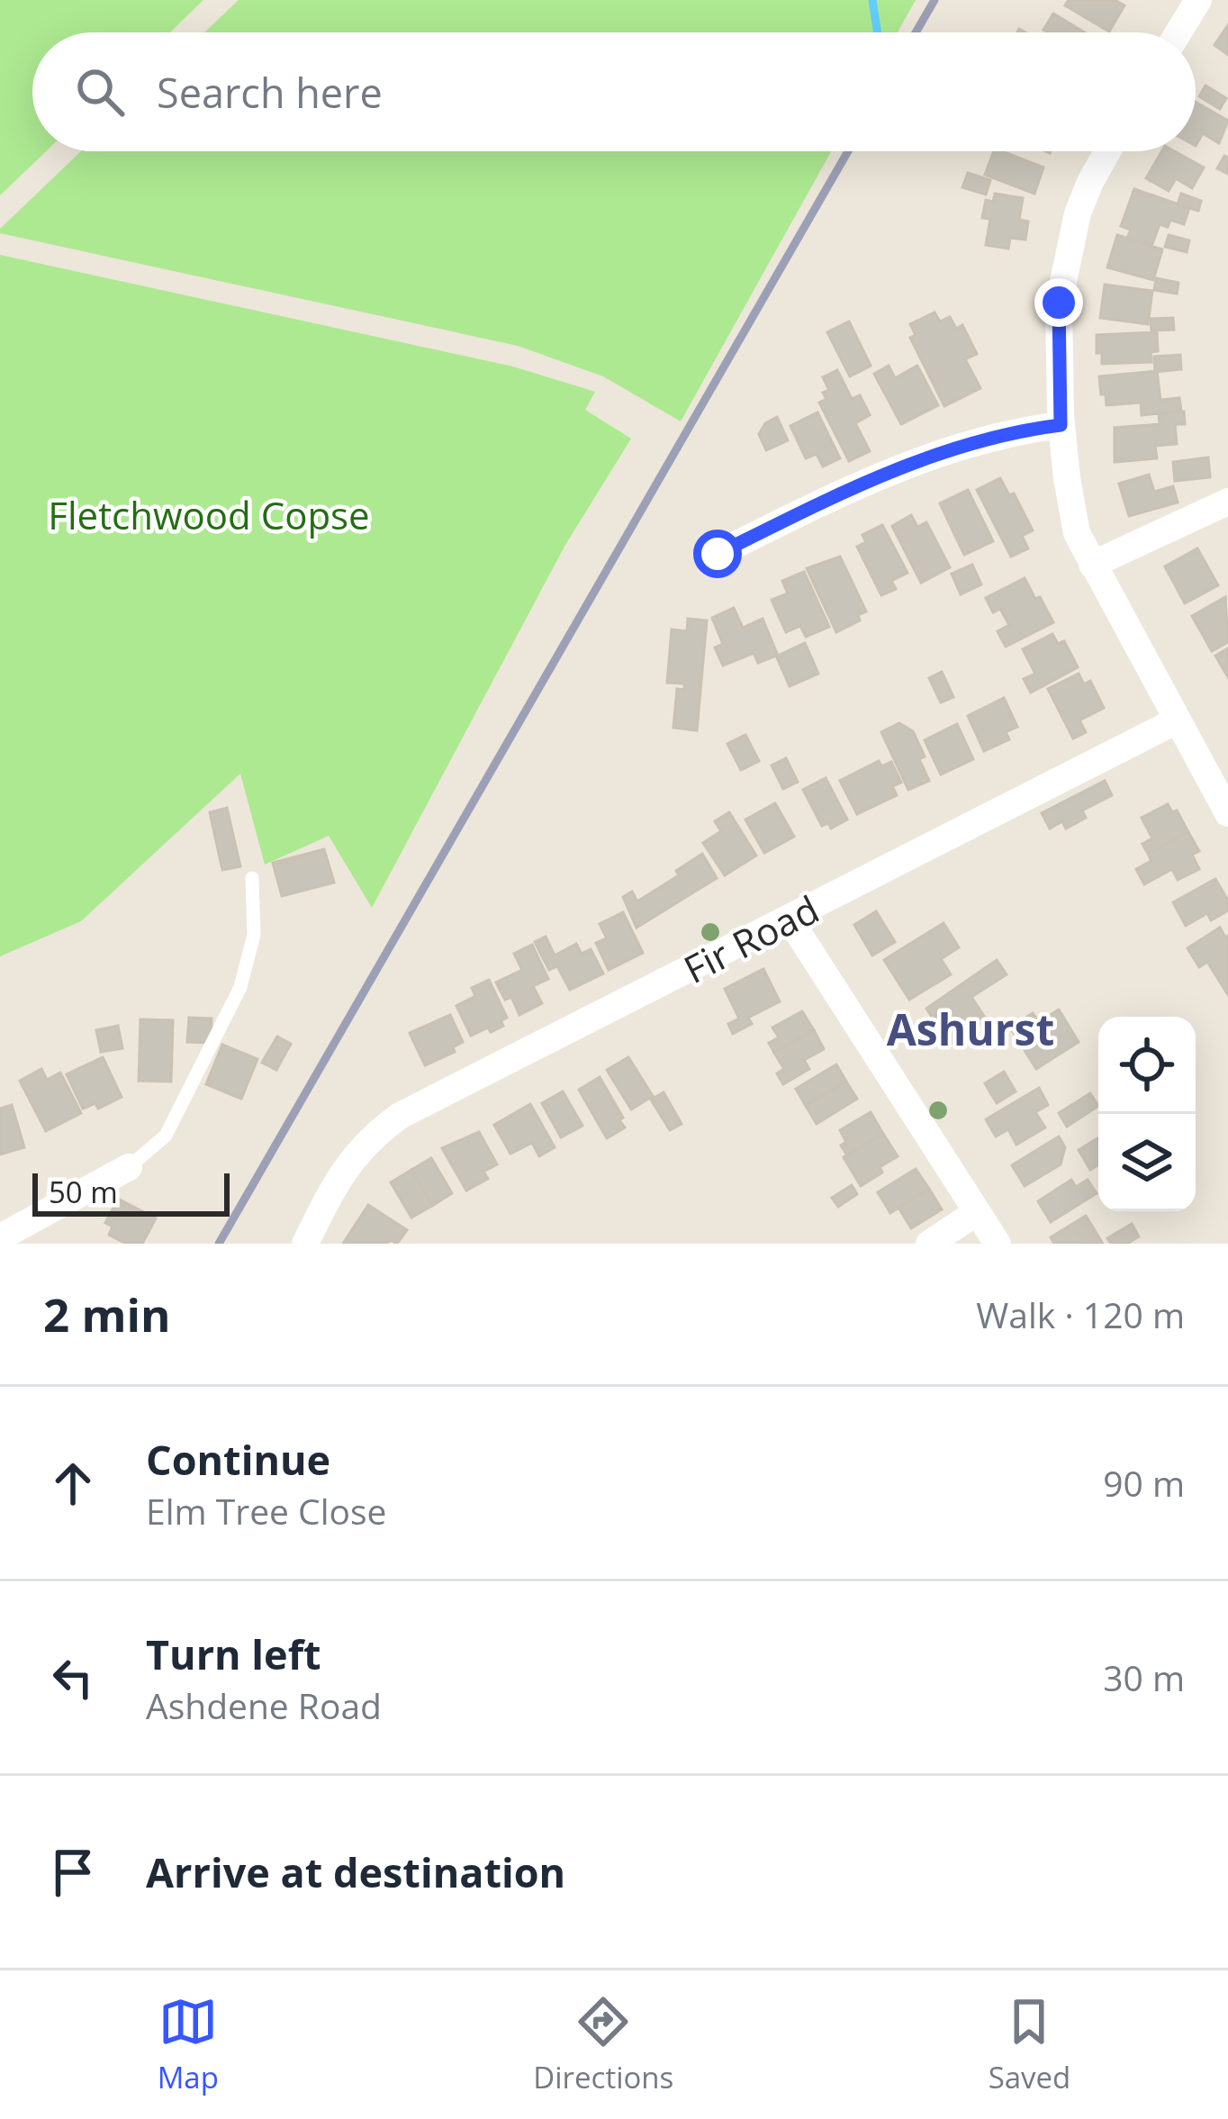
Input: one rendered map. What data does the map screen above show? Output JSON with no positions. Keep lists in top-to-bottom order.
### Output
{
  "streets": {
    "street": ["Fir Road"]
  },
  "districts": ["Ashurst"],
  "parks": ["Fletchwood Copse"],
  "scale_bar": "50 m",
  "page": {
    "search": "Search here",
    "scale": "50 m",
    "heading": ["2 min", "Walk · 120 m"],
    "list": [
      ["Continue", "Elm Tree Close", "90 m"],
      ["Turn left", "Ashdene Road", "30 m"],
      "Arrive at destination"
    ],
    "nav": ["Map", "Directions", "Saved"]
  }
}
